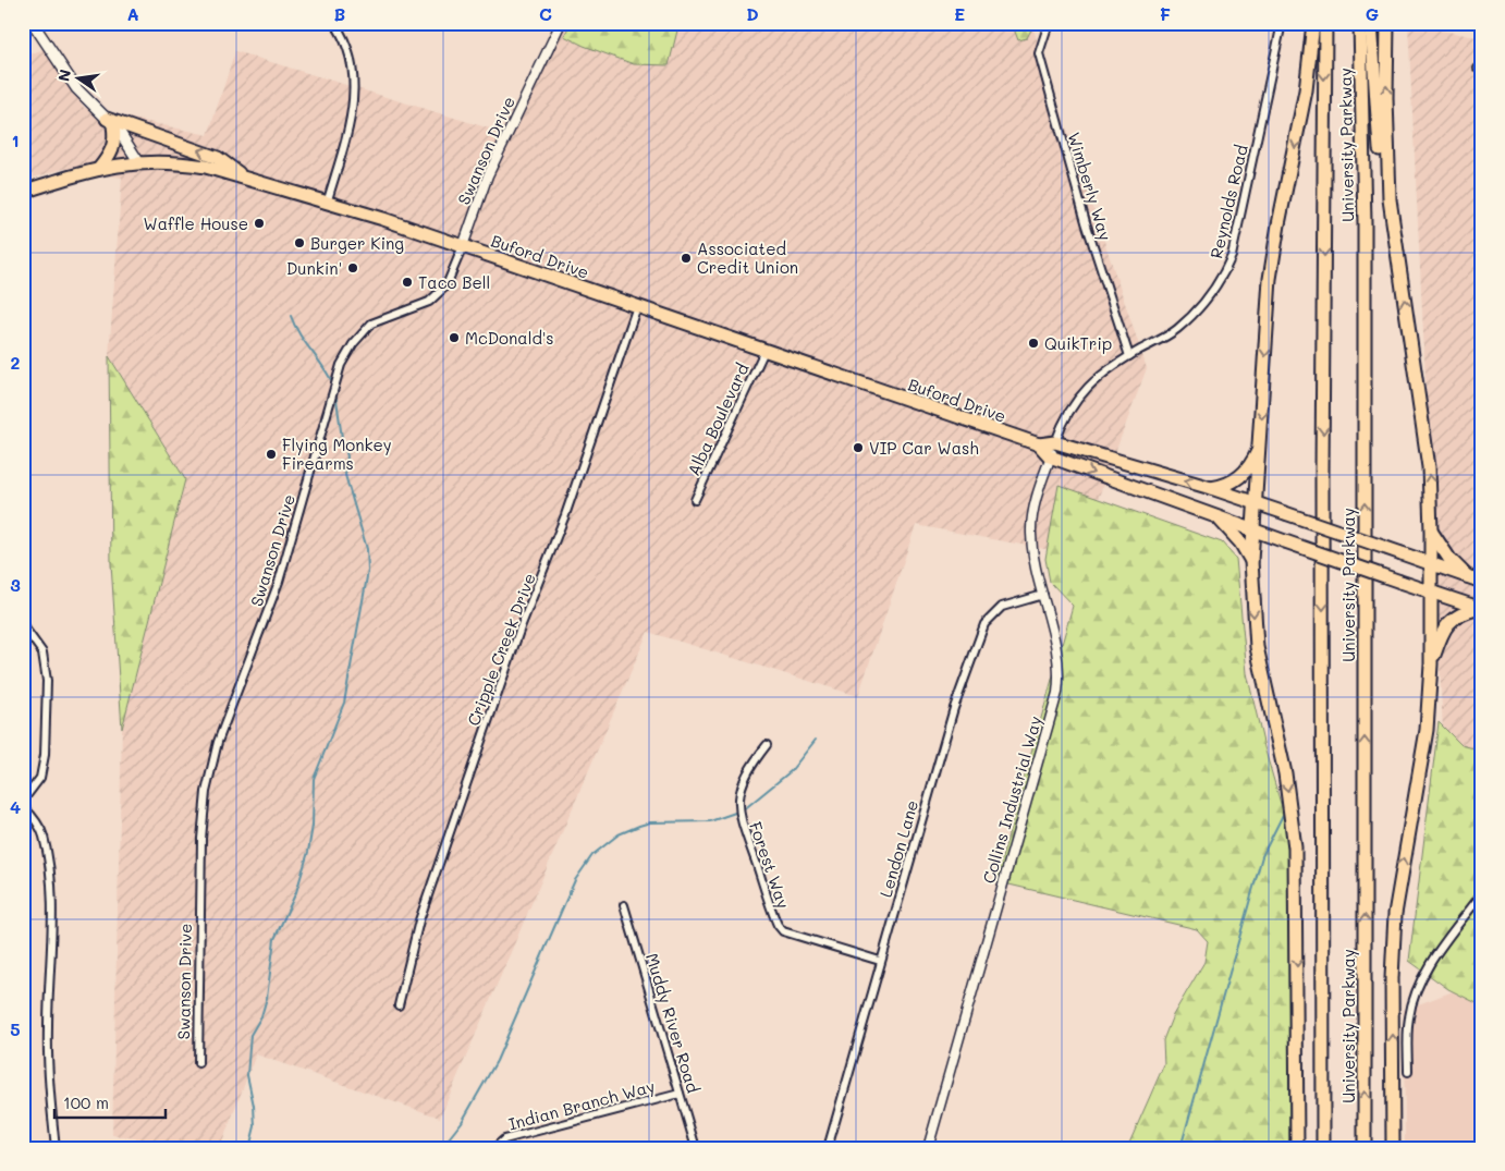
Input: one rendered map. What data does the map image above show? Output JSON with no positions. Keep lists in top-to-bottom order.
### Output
{
  "streets": {
    "highway": ["University Parkway", "Buford Drive"],
    "street": [
      "Swanson Drive",
      "Wimberly Way",
      "Reynolds Road",
      "Alba Boulevard",
      "Cripple Creek Drive",
      "Collins Industrial Way",
      "Lendon Lane",
      "Forest Way",
      "Muddy River Road",
      "Indian Branch Way"
    ]
  },
  "crossings": [
    ["Swanson Drive", "Buford Drive"],
    ["Wimberly Way", "Reynolds Road"],
    ["Reynolds Road", "Buford Drive"],
    ["Reynolds Road", "Collins Industrial Way"],
    ["Buford Drive", "Alba Boulevard"],
    ["Buford Drive", "Cripple Creek Drive"],
    ["Buford Drive", "Collins Industrial Way"],
    ["Collins Industrial Way", "Lendon Lane"],
    ["Lendon Lane", "Forest Way"],
    ["Muddy River Road", "Indian Branch Way"]
  ],
  "places": [
    "Waffle House",
    "Burger King",
    "Associated Credit Union",
    "Dunkin'",
    "Taco Bell",
    "McDonald's",
    "QuikTrip",
    "VIP Car Wash",
    "Flying Monkey Firearms"
  ],
  "scale_bar": "100 m",
  "north": "left",
  "grid": {
    "columns": [
      "A",
      "B",
      "C",
      "D",
      "E",
      "F",
      "G"
    ],
    "rows": [
      "1",
      "2",
      "3",
      "4",
      "5"
    ]
  }
}
